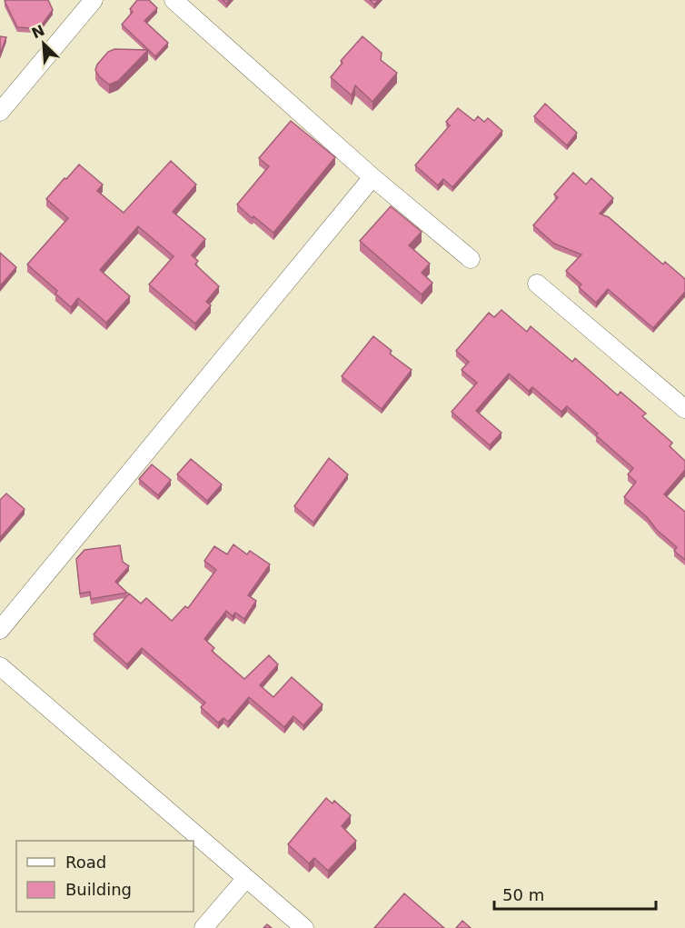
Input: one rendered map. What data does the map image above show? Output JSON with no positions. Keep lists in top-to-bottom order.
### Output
{
  "legend": ["Road", "Building"],
  "scale_bar": "50 m",
  "north": "top left"
}
